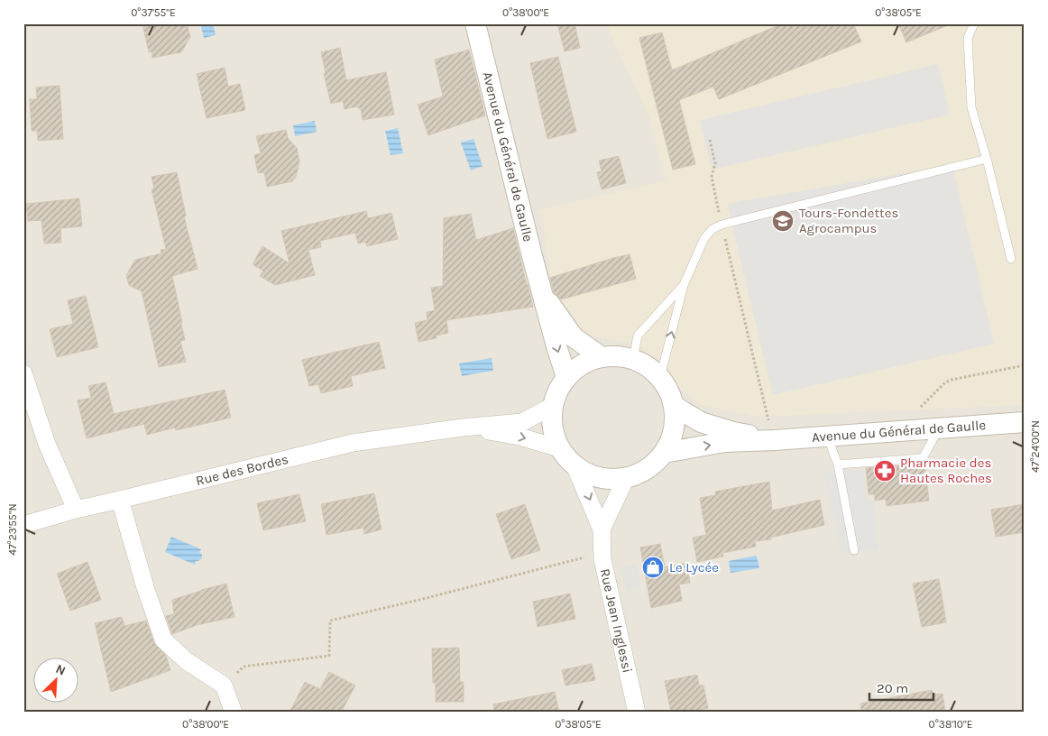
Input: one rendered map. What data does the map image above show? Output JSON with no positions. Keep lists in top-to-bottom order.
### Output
{
  "streets": {
    "street": ["Avenue du Général de Gaulle", "Rue des Bordes", "Rue Jean Inglessi"]
  },
  "crossings": [
    ["Avenue du Général de Gaulle", "Rue des Bordes"],
    ["Avenue du Général de Gaulle", "Rue Jean Inglessi"],
    ["Rue des Bordes", "Rue Jean Inglessi"]
  ],
  "places": {
    "school or university": ["Tours-Fondettes Agrocampus"],
    "pharmacy": ["Pharmacie des Hautes Roches"],
    "shop": ["Le Lycée"]
  },
  "scale_bar": "20 m",
  "north": "top right",
  "coordinates": [
    "0°37'55\"E",
    "0°38'00\"E",
    "0°38'05\"E",
    "47°24'00\"N",
    "47°23'55\"N",
    "0°38'10\"E"
  ]
}
